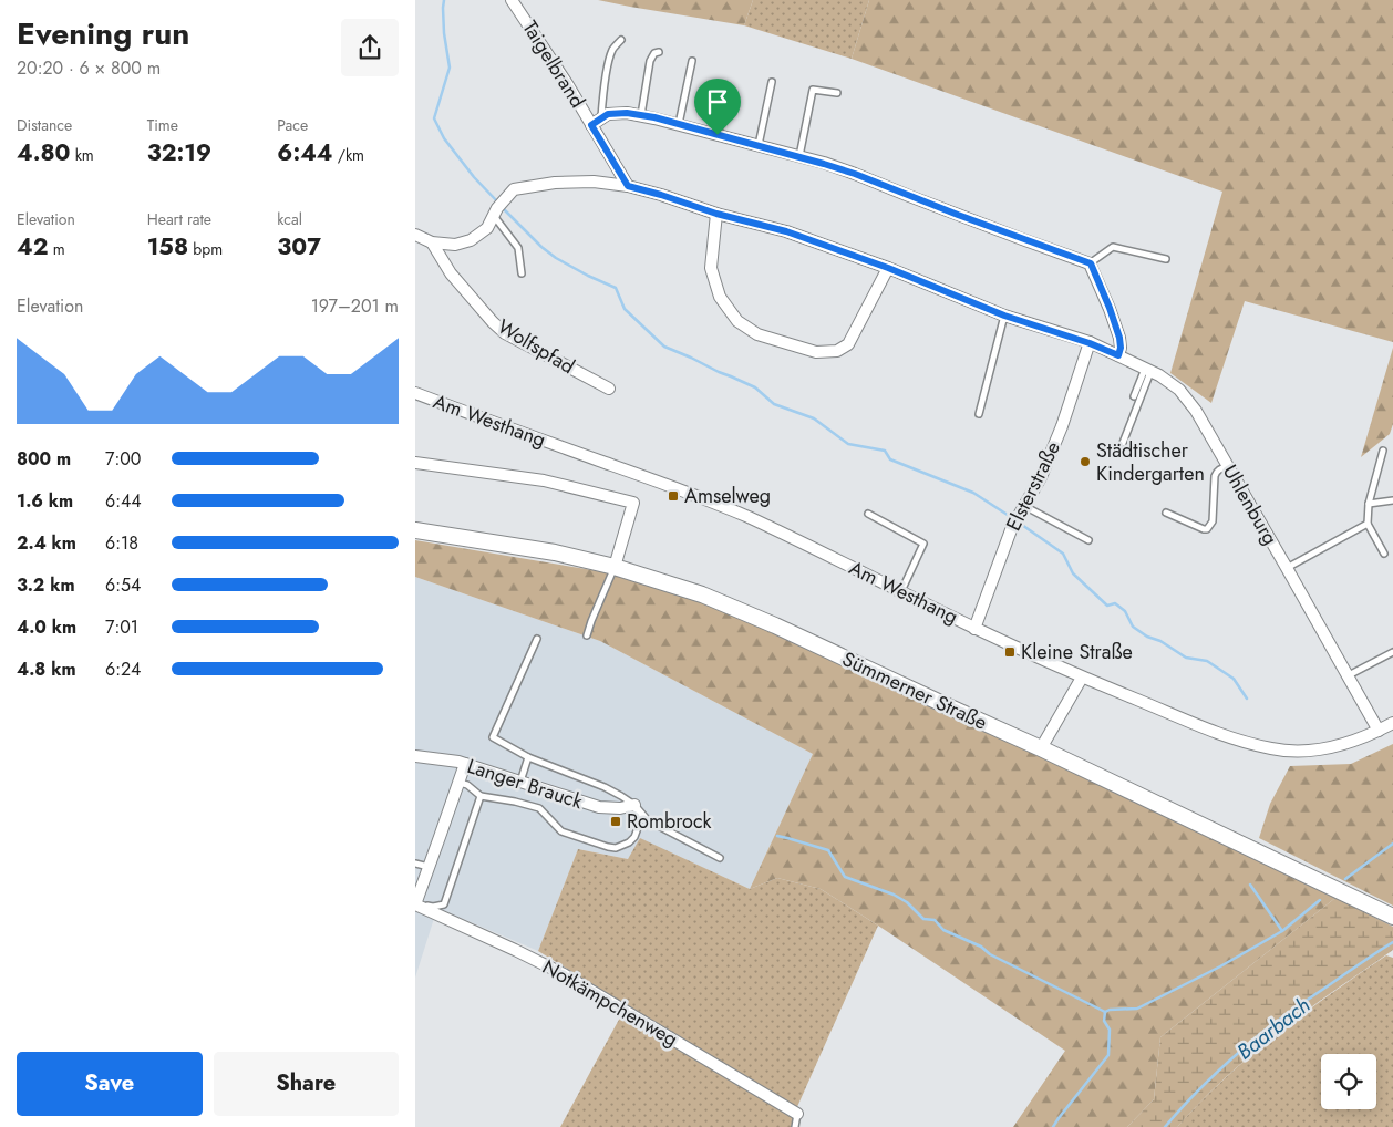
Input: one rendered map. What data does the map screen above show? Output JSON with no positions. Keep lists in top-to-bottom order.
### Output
{
  "streets": {
    "main road": ["Sümmerner Straße"],
    "street": [
      "Taigelbrand",
      "Wolfspfad",
      "Am Westhang",
      "Elsterstraße",
      "Uhlenburg",
      "Langer Brauck",
      "Notkämpchenweg"
    ]
  },
  "crossings": [
    ["Taigelbrand", "Uhlenburg"],
    ["Wolfspfad", "Uhlenburg"],
    ["Am Westhang", "Elsterstraße"],
    ["Am Westhang", "Uhlenburg"],
    ["Elsterstraße", "Uhlenburg"]
  ],
  "water": ["Baarbach"],
  "places": {
    "other": ["Städtischer Kindergarten"],
    "transit": ["Amselweg", "Kleine Straße", "Rombrock"]
  },
  "page": {
    "heading": ["Evening run", "20:20 · 6 × 800 m"],
    "stats": [
      ["Distance", "4.80 km"],
      ["Time", "32:19"],
      ["Pace", "6:44 /km"],
      ["Elevation", "42 m"],
      ["Heart rate", "158 bpm"],
      ["kcal", "307"]
    ],
    "chart": ["Elevation", "197–201 m"],
    "list": [
      {
        "name": "800 m",
        "note": "7:00"
      },
      {
        "name": "1.6 km",
        "note": "6:44"
      },
      {
        "name": "2.4 km",
        "note": "6:18"
      },
      {
        "name": "3.2 km",
        "note": "6:54"
      },
      {
        "name": "4.0 km",
        "note": "7:01"
      },
      {
        "name": "4.8 km",
        "note": "6:24"
      }
    ],
    "buttons": ["Save", "Share"]
  }
}
